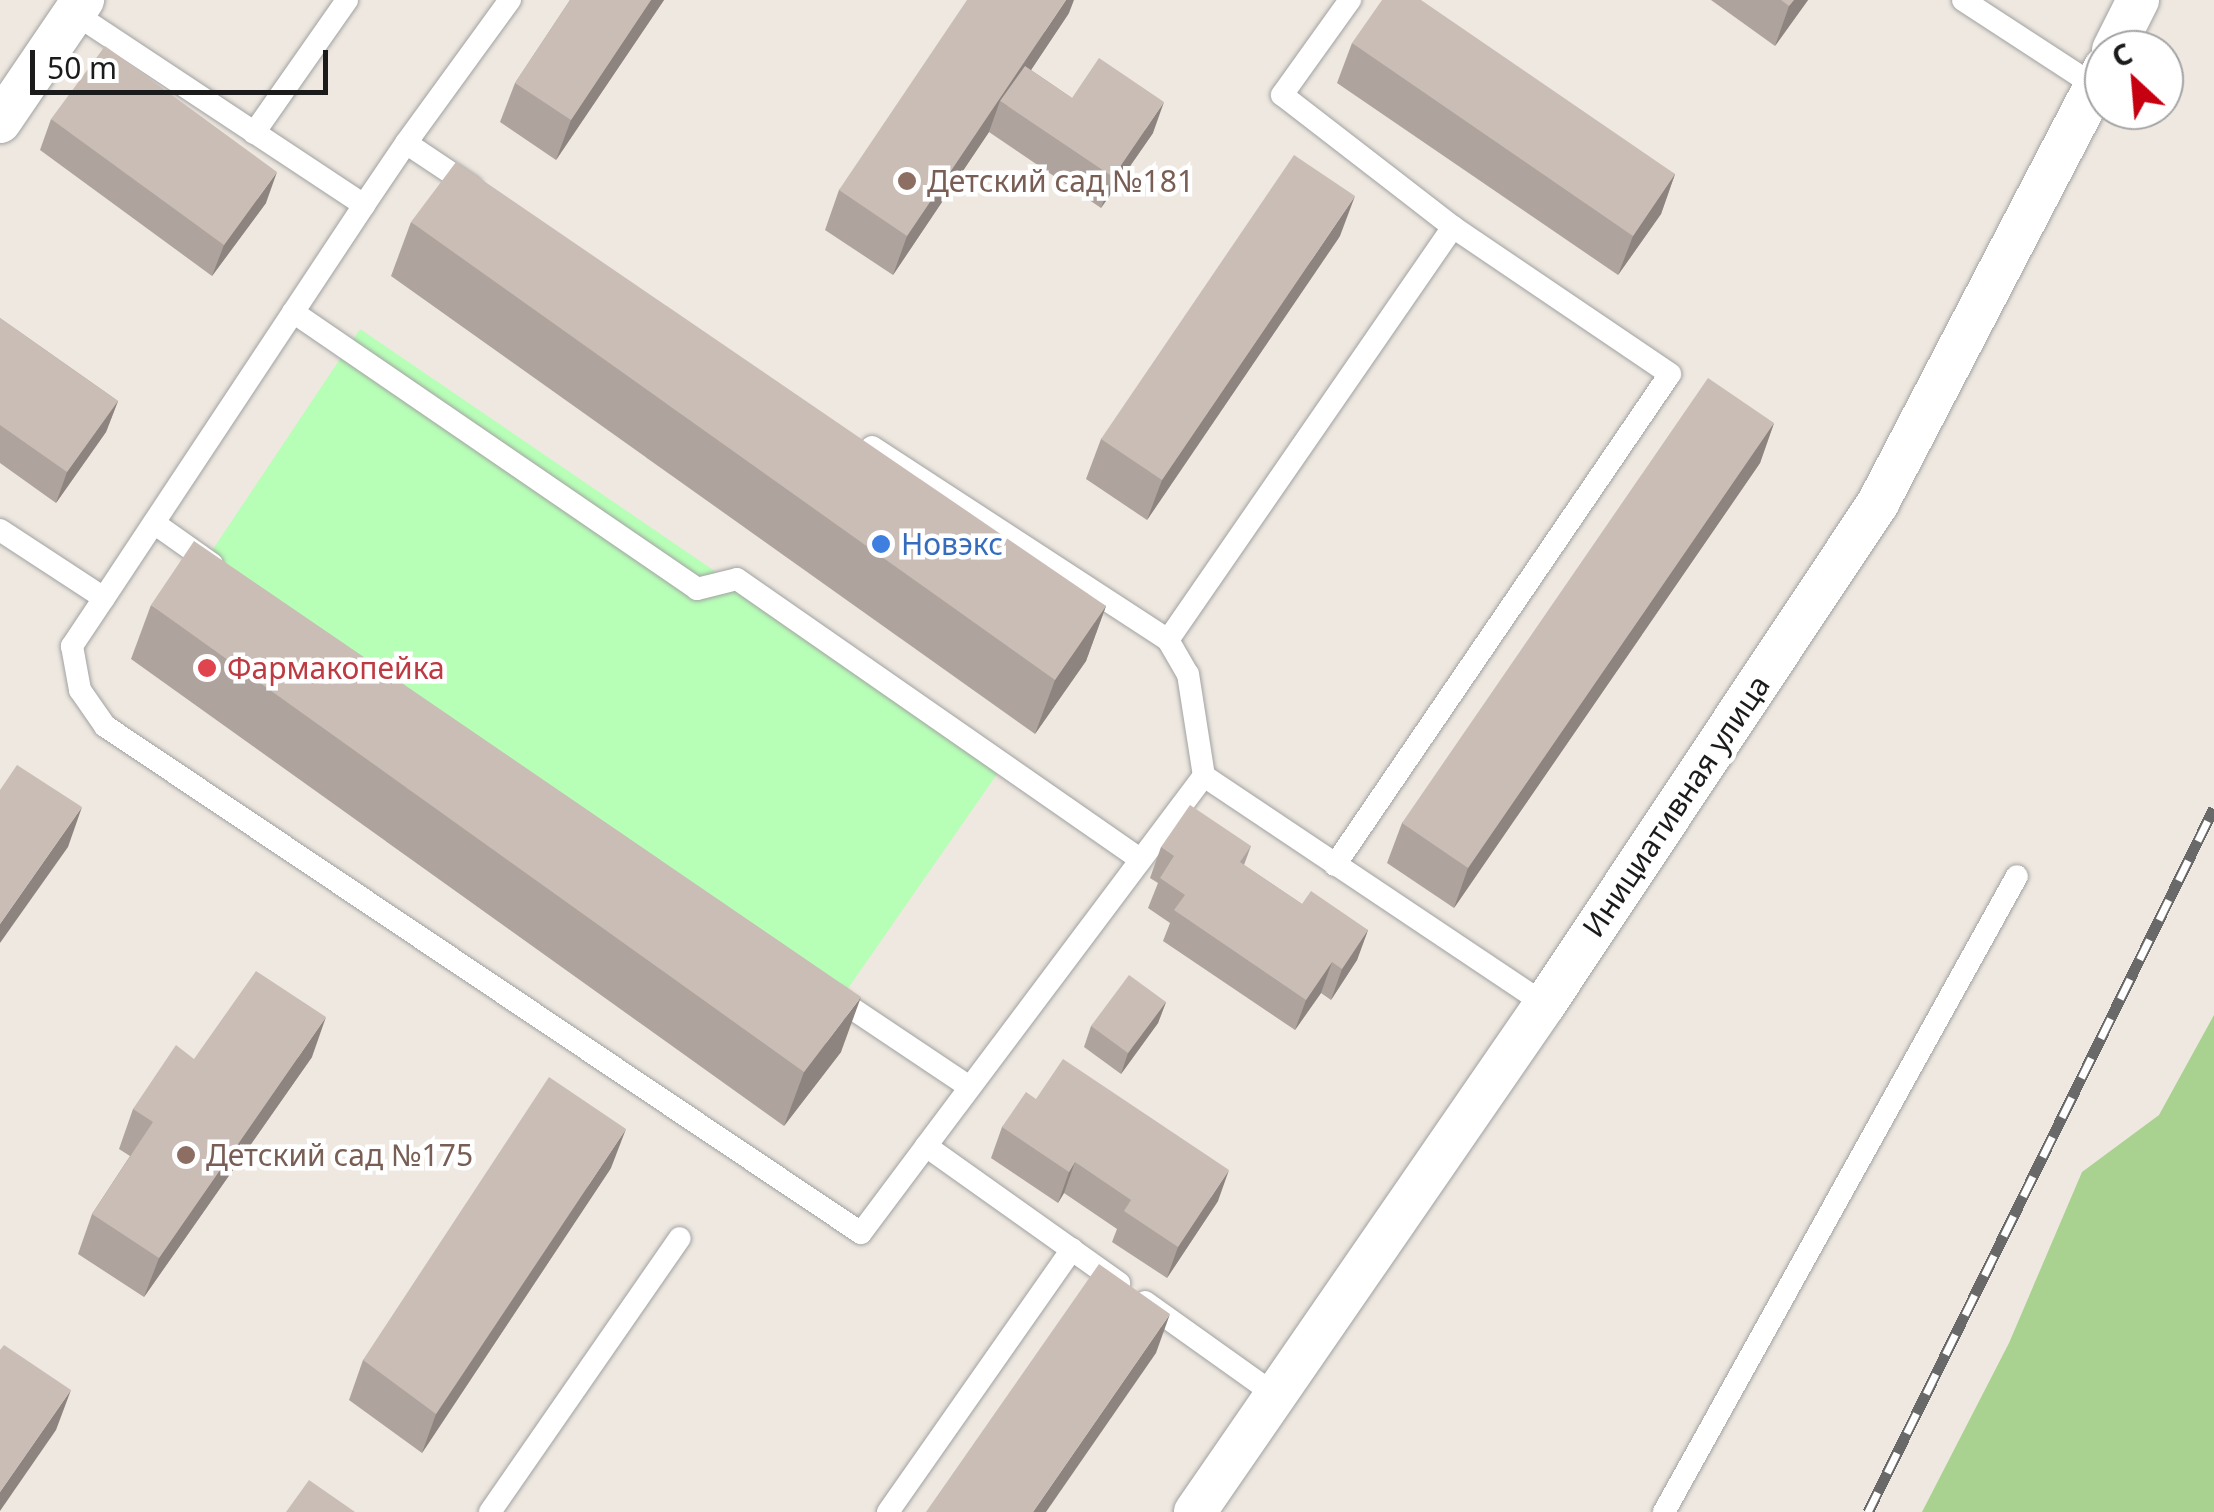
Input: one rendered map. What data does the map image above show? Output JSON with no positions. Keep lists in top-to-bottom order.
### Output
{
  "streets": {
    "street": ["Инициативная улица"]
  },
  "places": [
    "Детский сад №181",
    "Новэкс",
    "Фармакопейка",
    "Детский сад №175"
  ],
  "scale_bar": "50 m",
  "north": "top left"
}
